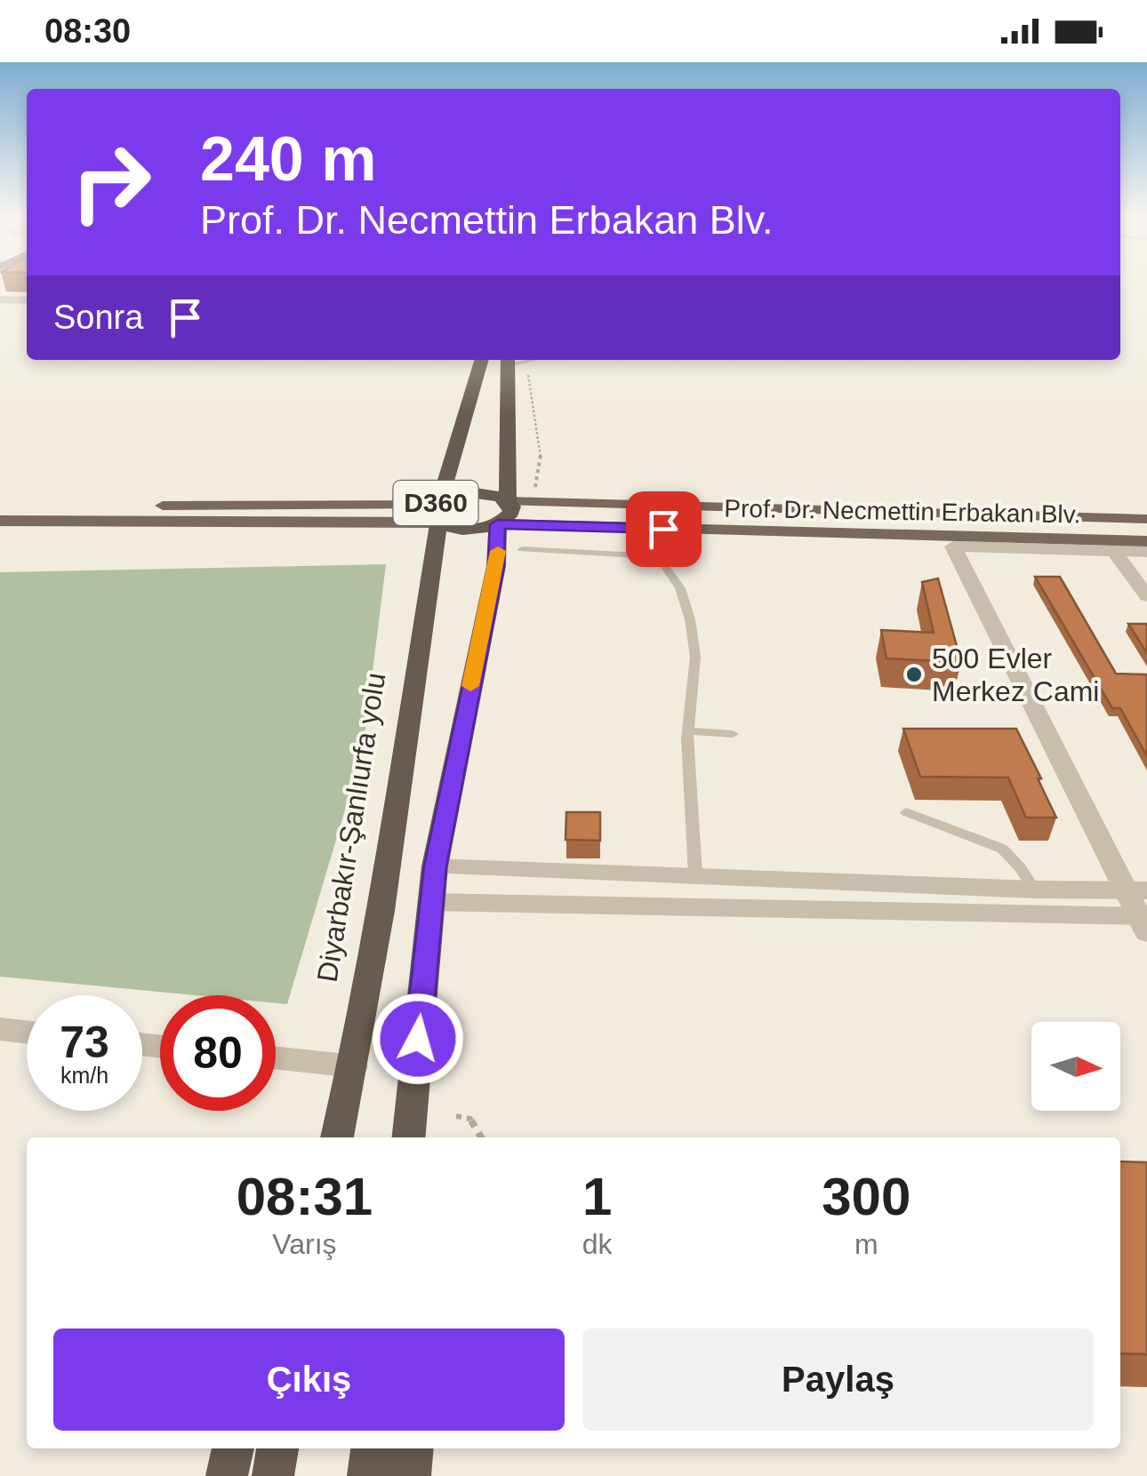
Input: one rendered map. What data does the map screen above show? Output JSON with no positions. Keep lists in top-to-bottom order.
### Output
{
  "streets": {
    "highway": ["D360", "Diyarbakır-Şanlıurfa yolu"],
    "main road": ["Prof. Dr. Necmettin Erbakan Blv."]
  },
  "crossings": [
    ["D360", "Prof. Dr. Necmettin Erbakan Blv."],
    ["D360", "Diyarbakır-Şanlıurfa yolu"]
  ],
  "places": ["500 Evler Merkez Cami"],
  "north": "right",
  "page": {
    "status": "08:30",
    "turn": ["240 m", "Prof. Dr. Necmettin Erbakan Blv."],
    "then": "Sonra",
    "speed": "73 km/h",
    "limit": "80",
    "eta": [
      "08:31",
      "Varış",
      "1",
      "dk",
      "300",
      "m"
    ],
    "buttons": ["Çıkış", "Paylaş"]
  }
}
